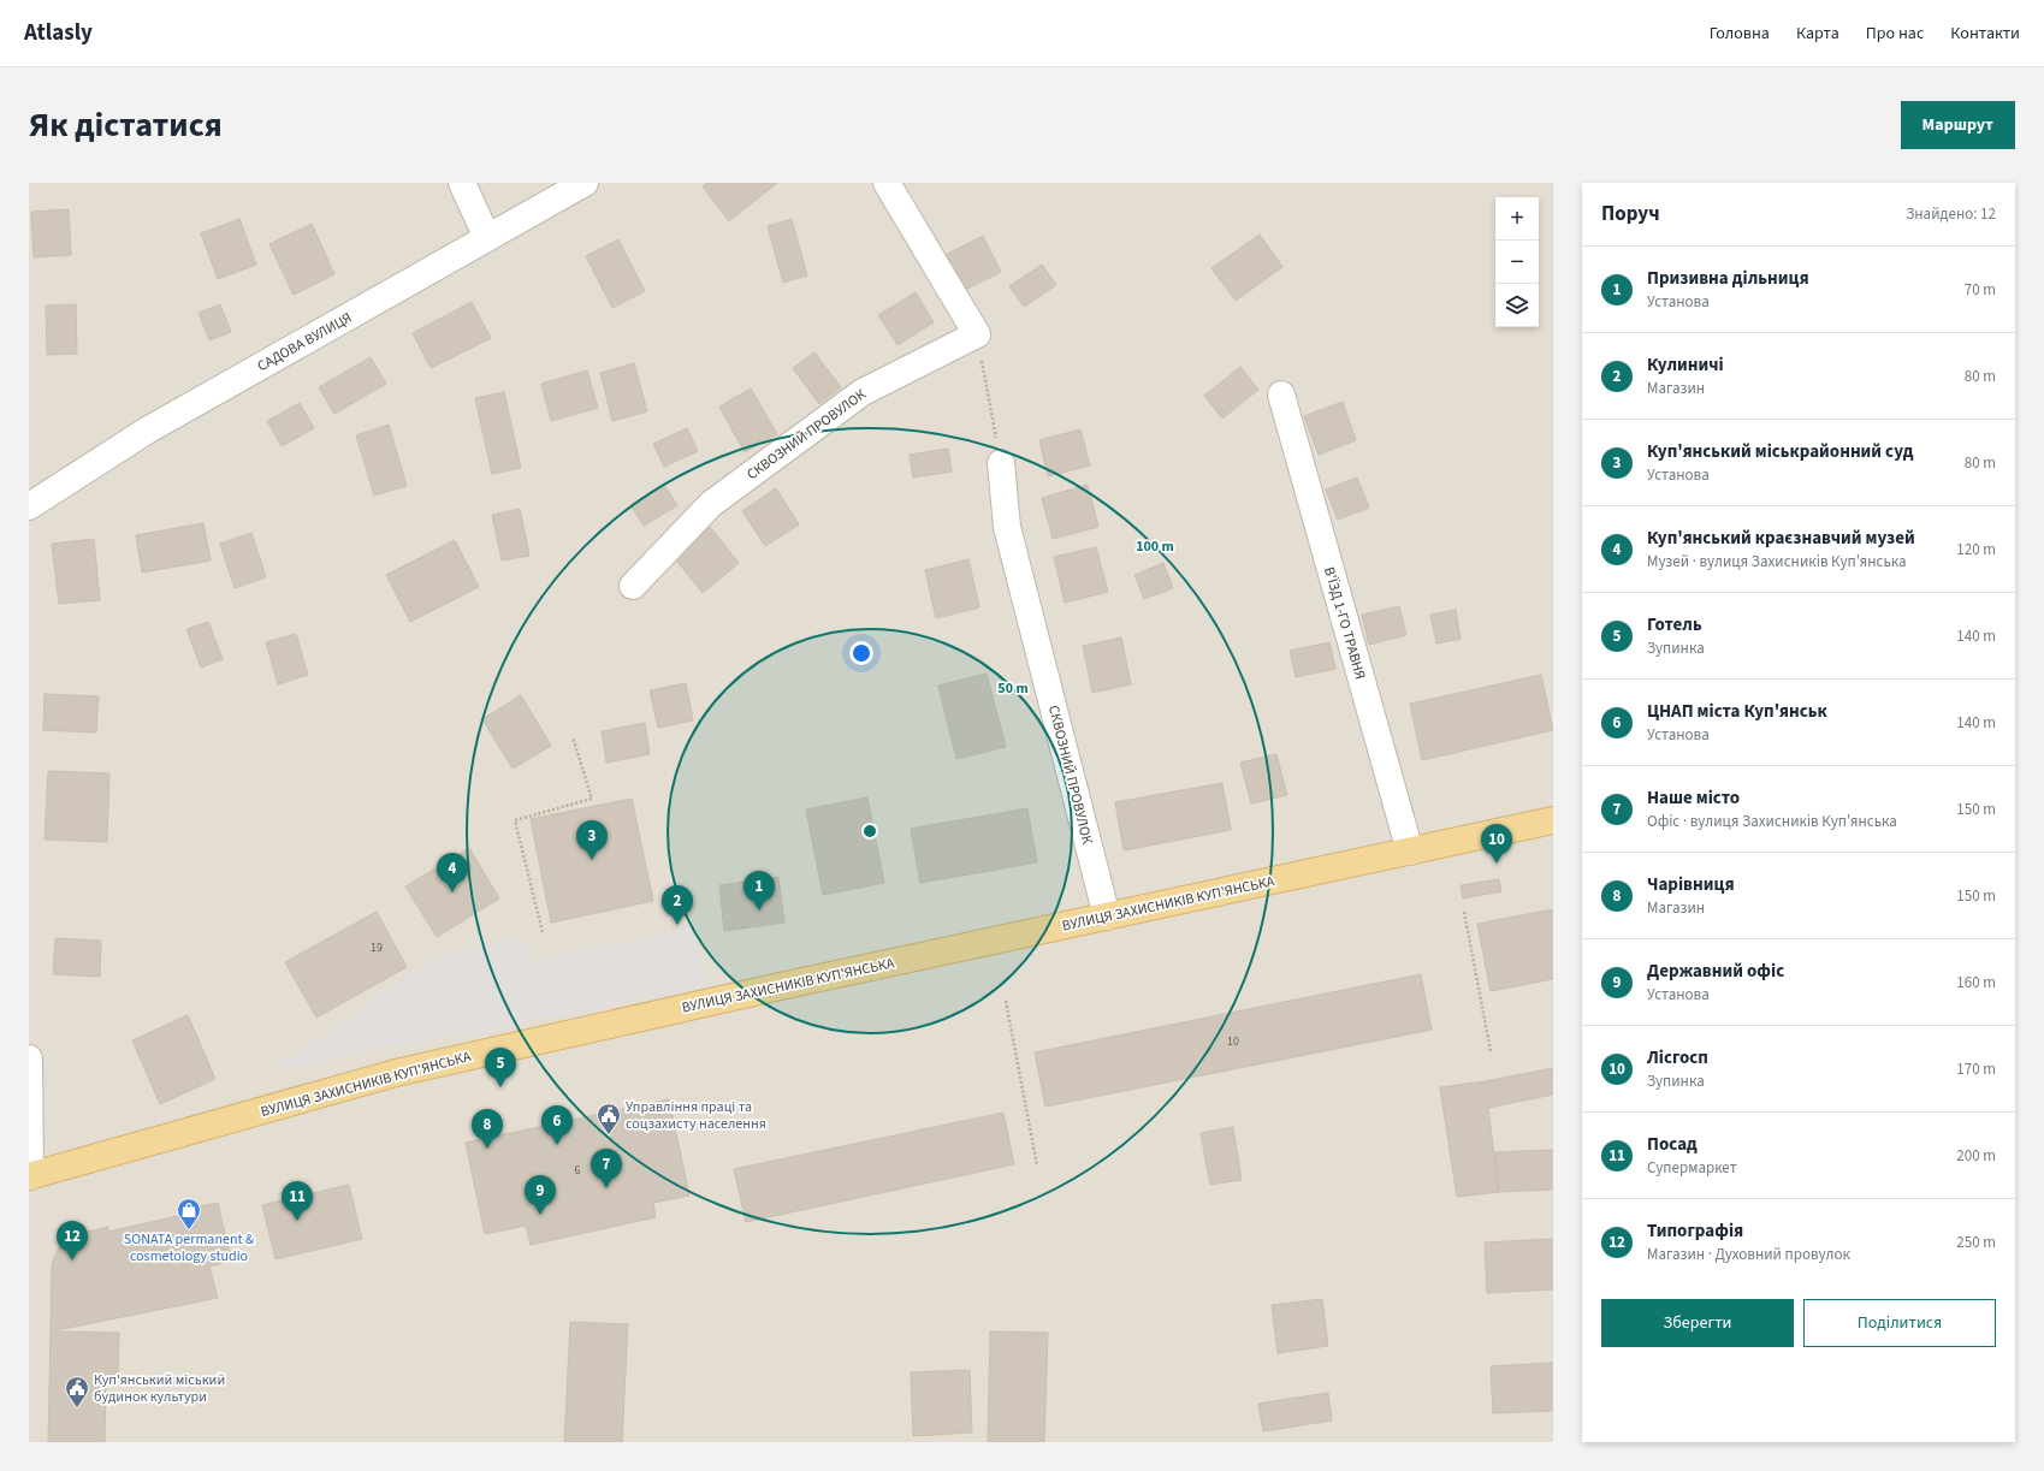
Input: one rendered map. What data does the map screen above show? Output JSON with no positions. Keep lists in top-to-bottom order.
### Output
{
  "streets": {
    "main road": ["ВУЛИЦЯ ЗАХИСНИКІВ КУП'ЯНСЬКА"],
    "street": ["САДОВА ВУЛИЦЯ", "СКВОЗНИЙ ПРОВУЛОК", "В'ЇЗД 1-ГО ТРАВНЯ"]
  },
  "crossings": [
    ["СКВОЗНИЙ ПРОВУЛОК", "ВУЛИЦЯ ЗАХИСНИКІВ КУП'ЯНСЬКА"],
    ["В'ЇЗД 1-ГО ТРАВНЯ", "ВУЛИЦЯ ЗАХИСНИКІВ КУП'ЯНСЬКА"]
  ],
  "places": {
    "public building": ["Управління праці та соцзахисту населення", "Куп'янський міський будинок культури"],
    "shop": ["SONATA permanent & cosmetology studio"]
  },
  "house_numbers": ["19", "10", "6"],
  "page": {
    "header": "Atlasly",
    "nav": [
      "Головна",
      "Карта",
      "Про нас",
      "Контакти"
    ],
    "title": "Як дістатися",
    "buttons": [
      "Маршрут",
      ["Зберегти", "Поділитися"]
    ],
    "heading": ["Поруч", "Знайдено: 12"],
    "map_buttons": ["+", "−"],
    "list": [
      {
        "mark": "1",
        "name": "Призивна дільниця",
        "note": "Установа",
        "value": "70 m"
      },
      {
        "mark": "2",
        "name": "Кулиничі",
        "note": "Магазин",
        "value": "80 m"
      },
      {
        "mark": "3",
        "name": "Куп'янський міськрайонний суд",
        "note": "Установа",
        "value": "80 m"
      },
      {
        "mark": "4",
        "name": "Куп'янський краєзнавчий музей",
        "note": "Музей · вулиця Захисників Куп'янська",
        "value": "120 m"
      },
      {
        "mark": "5",
        "name": "Готель",
        "note": "Зупинка",
        "value": "140 m"
      },
      {
        "mark": "6",
        "name": "ЦНАП міста Куп'янськ",
        "note": "Установа",
        "value": "140 m"
      },
      {
        "mark": "7",
        "name": "Наше місто",
        "note": "Офіс · вулиця Захисників Куп'янська",
        "value": "150 m"
      },
      {
        "mark": "8",
        "name": "Чарівниця",
        "note": "Магазин",
        "value": "150 m"
      },
      {
        "mark": "9",
        "name": "Державний офіс",
        "note": "Установа",
        "value": "160 m"
      },
      {
        "mark": "10",
        "name": "Лісгосп",
        "note": "Зупинка",
        "value": "170 m"
      },
      {
        "mark": "11",
        "name": "Посад",
        "note": "Супермаркет",
        "value": "200 m"
      },
      {
        "mark": "12",
        "name": "Типографія",
        "note": "Магазин · Духовний провулок",
        "value": "250 m"
      }
    ],
    "pins": [
      "3",
      "10",
      "4",
      "1",
      "2",
      "5",
      "6",
      "8",
      "7",
      "9",
      "11",
      "12"
    ]
  },
  "rings": ["100 m", "50 m"]
}
